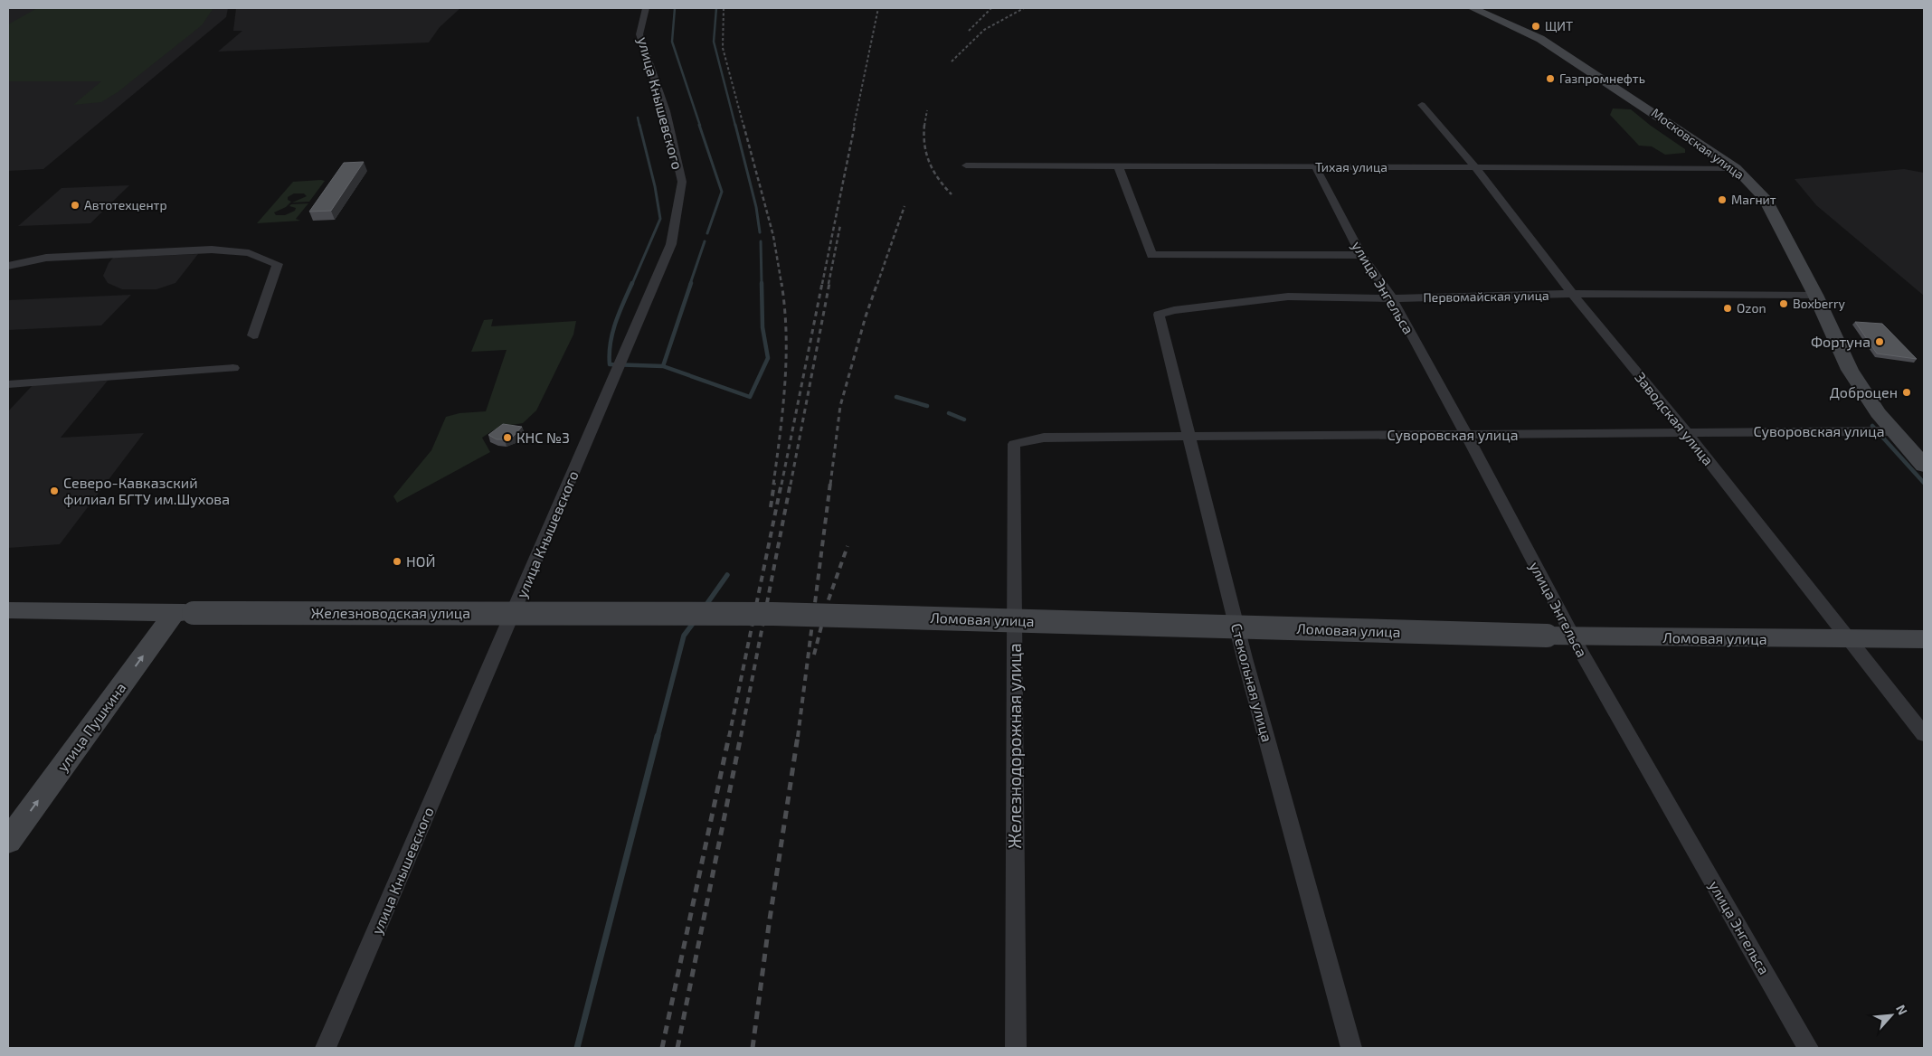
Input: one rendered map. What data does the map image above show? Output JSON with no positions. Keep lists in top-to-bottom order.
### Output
{
  "streets": {
    "main road": [
      "Московская улица",
      "Железноводская улица",
      "Ломовая улица",
      "улица Пушкина"
    ],
    "street": [
      "улица Кнышевского",
      "Тихая улица",
      "улица Энгельса",
      "Первомайская улица",
      "Заводская улица",
      "Суворовская улица",
      "Стекольная улица",
      "Железнодорожная улица"
    ]
  },
  "crossings": [
    ["Московская улица", "Тихая улица"],
    ["Московская улица", "Первомайская улица"],
    ["Московская улица", "Суворовская улица"],
    ["Тихая улица", "улица Энгельса"],
    ["Тихая улица", "Заводская улица"],
    ["улица Энгельса", "Первомайская улица"],
    ["улица Энгельса", "Суворовская улица"],
    ["улица Энгельса", "Ломовая улица"],
    ["Первомайская улица", "Заводская улица"],
    ["Первомайская улица", "Стекольная улица"],
    ["Заводская улица", "Суворовская улица"],
    ["Заводская улица", "Ломовая улица"],
    ["Суворовская улица", "Стекольная улица"],
    ["Суворовская улица", "Железнодорожная улица"],
    ["Железноводская улица", "Ломовая улица"],
    ["Железноводская улица", "улица Пушкина"]
  ],
  "one_way": ["улица Пушкина"],
  "places": [
    "ЩИТ",
    "Газпромнефть",
    "Магнит",
    "Автотехцентр",
    "Boxberry",
    "Ozon",
    "Фортуна",
    "Доброцен",
    "КНС №3",
    "Северо-Кавказский филиал БГТУ им.Шухова",
    "НОЙ"
  ],
  "north": "top right"
}
